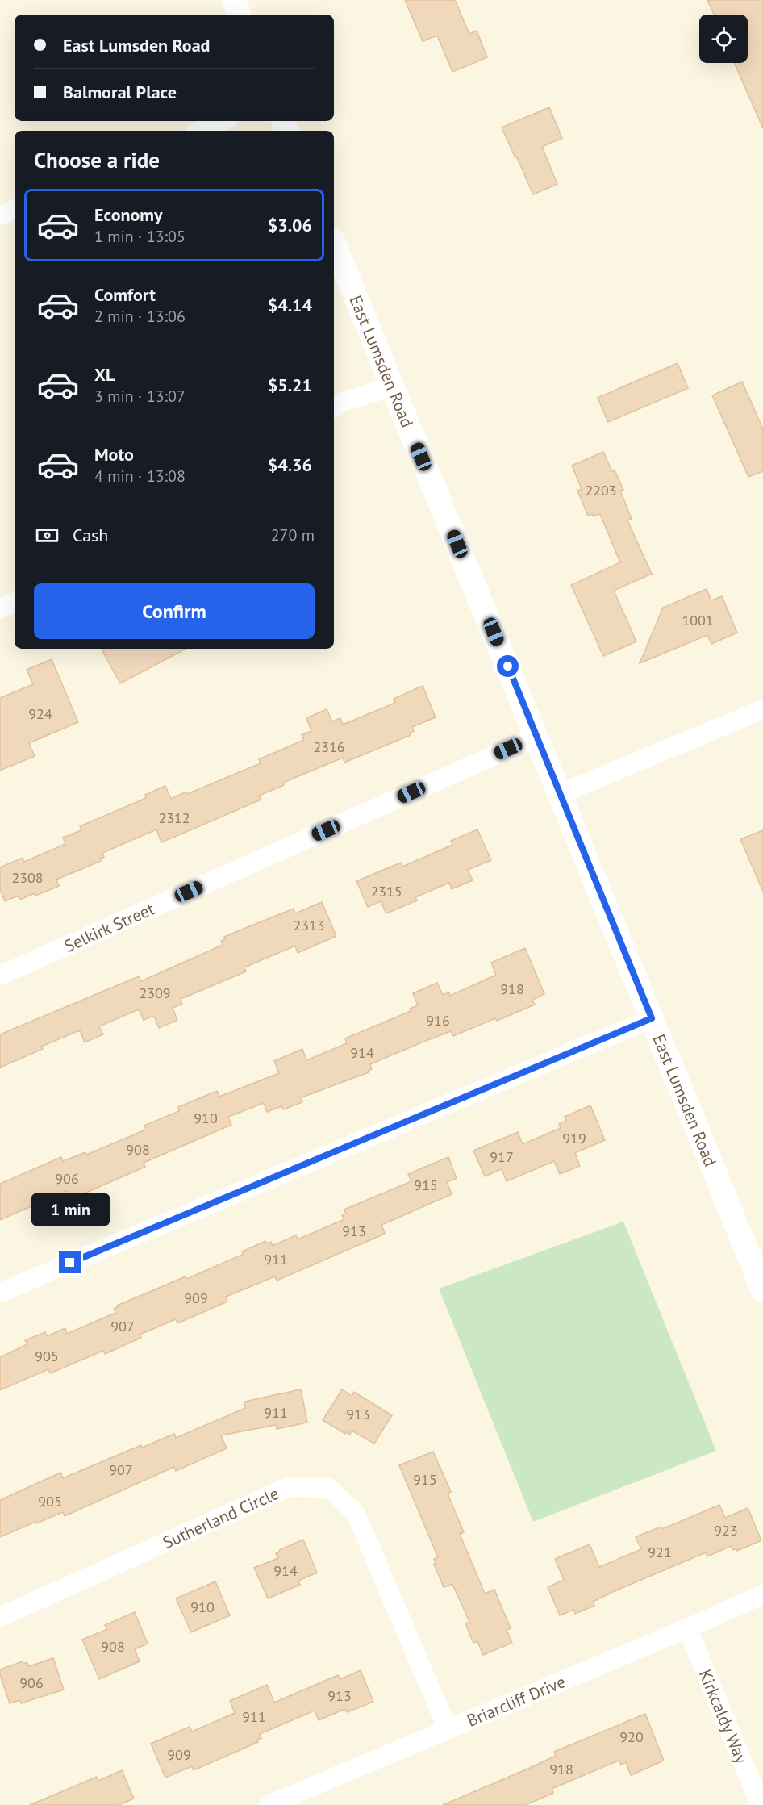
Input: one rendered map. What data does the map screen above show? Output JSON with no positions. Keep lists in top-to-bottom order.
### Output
{
  "streets": {
    "street": [
      "East Lumsden Road",
      "Selkirk Street",
      "Sutherland Circle",
      "Briarcliff Drive",
      "Kirkcaldy Way"
    ]
  },
  "crossings": [
    ["East Lumsden Road", "Selkirk Street"],
    ["Sutherland Circle", "Briarcliff Drive"],
    ["Briarcliff Drive", "Kirkcaldy Way"]
  ],
  "house_numbers": [
    "2203",
    "1001",
    "924",
    "2316",
    "2312",
    "2308",
    "2315",
    "2313",
    "918",
    "2309",
    "916",
    "914",
    "910",
    "919",
    "908",
    "917",
    "906",
    "915",
    "913",
    "911",
    "909",
    "907",
    "905",
    "911",
    "913",
    "907",
    "915",
    "905",
    "923",
    "921",
    "914",
    "910",
    "908",
    "906",
    "913",
    "911",
    "920",
    "909",
    "918"
  ],
  "page": {
    "banner": ["East Lumsden Road", "Balmoral Place"],
    "heading": "Choose a ride",
    "list": [
      {
        "name": "Economy",
        "note": "1 min · 13:05",
        "value": "$3.06"
      },
      {
        "name": "Comfort",
        "note": "2 min · 13:06",
        "value": "$4.14"
      },
      {
        "name": "XL",
        "note": "3 min · 13:07",
        "value": "$5.21"
      },
      {
        "name": "Moto",
        "note": "4 min · 13:08",
        "value": "$4.36"
      }
    ],
    "pay": ["Cash", "270 m"],
    "buttons": "Confirm",
    "bubble": "1 min"
  }
}
